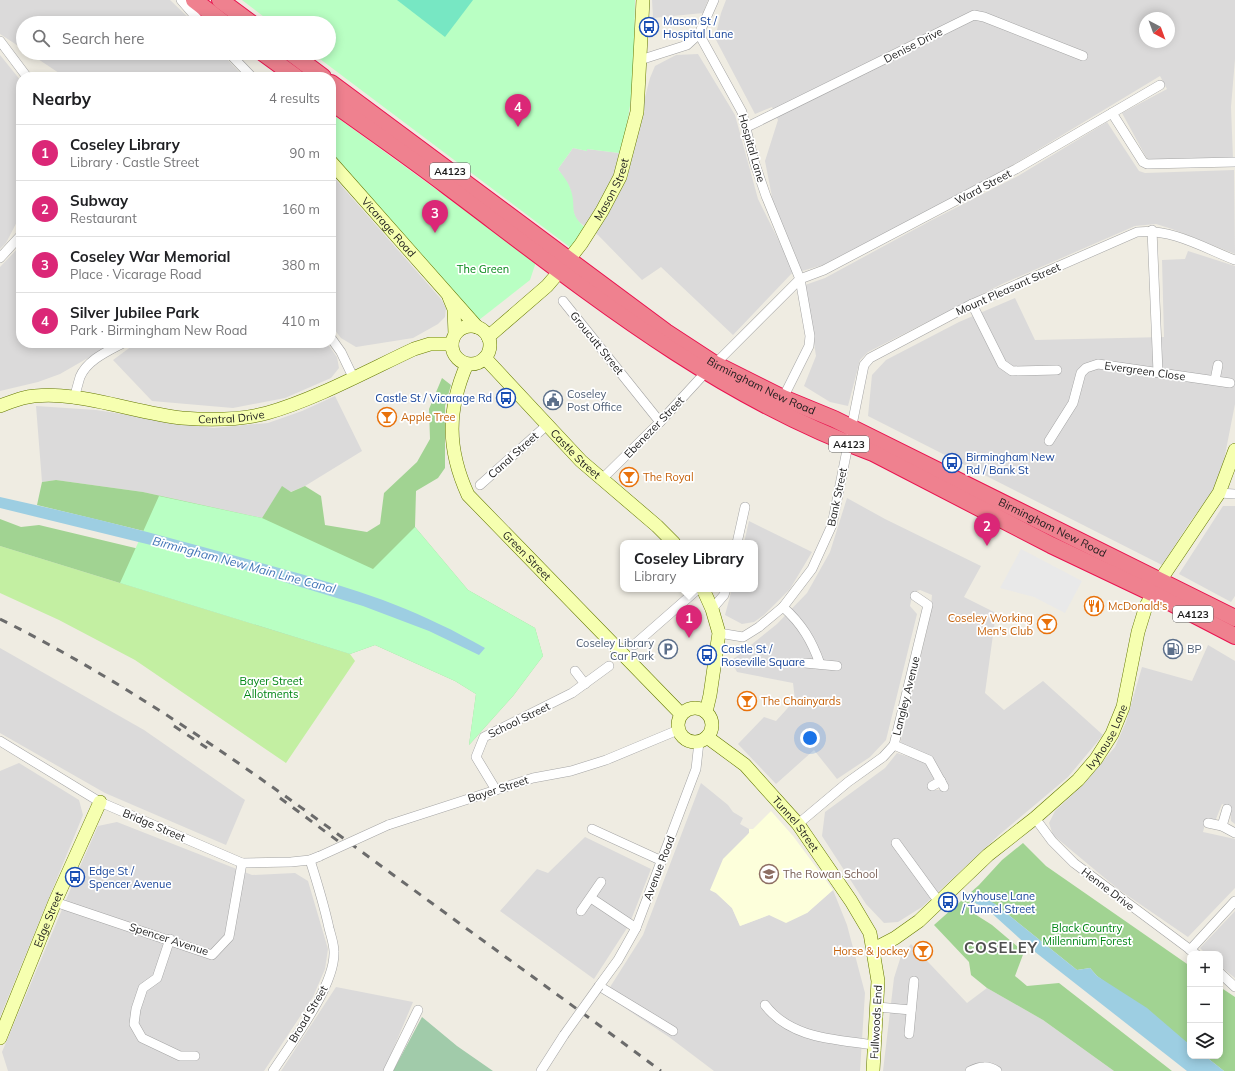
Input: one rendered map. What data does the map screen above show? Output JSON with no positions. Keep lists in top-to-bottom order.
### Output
{
  "streets": {
    "highway": ["A4123", "Birmingham New Road"],
    "street": [
      "Denise Drive",
      "Hospital Lane",
      "Ward Street",
      "Mason Street",
      "Vicarage Road",
      "Mount Pleasant Street",
      "Groucutt Street",
      "Evergreen Close",
      "Central Drive",
      "Ebenezer Street",
      "Castle Street",
      "Canal Street",
      "Bank Street",
      "Green Street",
      "Langley Avenue",
      "School Street",
      "Ivyhouse Lane",
      "Bayer Street",
      "Tunnel Street",
      "Bridge Street",
      "Avenue Road",
      "Henne Drive",
      "Edge Street",
      "Spencer Avenue",
      "Broad Street",
      "Fullwoods End"
    ]
  },
  "crossings": [
    ["Denise Drive", "Hospital Lane"],
    ["Hospital Lane", "Ward Street"],
    ["Hospital Lane", "Birmingham New Road"],
    ["Hospital Lane", "Ebenezer Street"],
    ["Ward Street", "Ebenezer Street"],
    ["Mason Street", "Vicarage Road"],
    ["Mason Street", "Birmingham New Road"],
    ["Mason Street", "Central Drive"],
    ["Mason Street", "Castle Street"],
    ["Mason Street", "Green Street"],
    ["Vicarage Road", "Central Drive"],
    ["Vicarage Road", "Castle Street"],
    ["Vicarage Road", "Green Street"],
    ["Mount Pleasant Street", "Birmingham New Road"],
    ["Mount Pleasant Street", "Bank Street"],
    ["Groucutt Street", "Ebenezer Street"],
    ["Birmingham New Road", "Ebenezer Street"],
    ["Birmingham New Road", "Bank Street"],
    ["Birmingham New Road", "Ivyhouse Lane"],
    ["Central Drive", "Castle Street"],
    ["Central Drive", "Green Street"],
    ["Ebenezer Street", "Castle Street"],
    ["Castle Street", "Canal Street"],
    ["Castle Street", "Green Street"],
    ["Green Street", "Bayer Street"],
    ["Green Street", "Tunnel Street"],
    ["Green Street", "Avenue Road"],
    ["Langley Avenue", "Tunnel Street"],
    ["School Street", "Bayer Street"],
    ["Ivyhouse Lane", "Tunnel Street"],
    ["Ivyhouse Lane", "Henne Drive"],
    ["Ivyhouse Lane", "Fullwoods End"],
    ["Bayer Street", "Tunnel Street"],
    ["Bayer Street", "Bridge Street"],
    ["Bayer Street", "Avenue Road"],
    ["Tunnel Street", "Avenue Road"],
    ["Tunnel Street", "Fullwoods End"],
    ["Bridge Street", "Edge Street"],
    ["Bridge Street", "Spencer Avenue"],
    ["Bridge Street", "Broad Street"],
    ["Edge Street", "Spencer Avenue"]
  ],
  "districts": ["COSELEY"],
  "water": ["Birmingham New Main Line Canal"],
  "parks": ["The Green", "Bayer Street Allotments", "Black Country Millennium Forest"],
  "places": {
    "bus stop": [
      "Mason St / Hospital Lane",
      "Castle St / Vicarage Rd",
      "Birmingham New Rd / Bank St",
      "Castle St / Roseville Square",
      "Edge St / Spencer Avenue",
      "Ivyhouse Lane / Tunnel Street"
    ],
    "public building": ["Coseley Post Office"],
    "bar": [
      "Apple Tree",
      "The Royal",
      "Coseley Working Men's Club",
      "The Chainyards",
      "Horse & Jockey"
    ],
    "restaurant": ["McDonald's"],
    "parking": ["Coseley Library Car Park"],
    "fuel station": ["BP"],
    "school or university": ["The Rowan School"]
  },
  "north": "bottom right",
  "page": {
    "search": "Search here",
    "heading": ["Nearby", "4 results"],
    "pins": [
      "4",
      "3",
      "2",
      "1"
    ],
    "list": [
      {
        "mark": "1",
        "name": "Coseley Library",
        "note": "Library · Castle Street",
        "value": "90 m"
      },
      {
        "mark": "2",
        "name": "Subway",
        "note": "Restaurant",
        "value": "160 m"
      },
      {
        "mark": "3",
        "name": "Coseley War Memorial",
        "note": "Place · Vicarage Road",
        "value": "380 m"
      },
      {
        "mark": "4",
        "name": "Silver Jubilee Park",
        "note": "Park · Birmingham New Road",
        "value": "410 m"
      }
    ],
    "popup": ["Coseley Library", "Library"],
    "map_buttons": ["+", "−"]
  }
}
